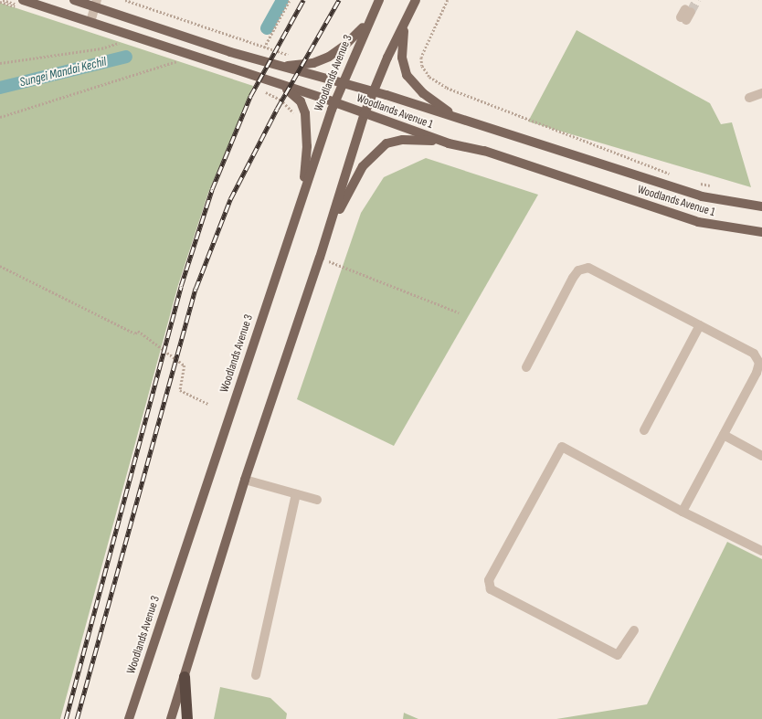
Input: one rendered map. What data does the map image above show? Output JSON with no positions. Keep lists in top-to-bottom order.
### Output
{
  "streets": {
    "main road": ["Woodlands Avenue 3", "Woodlands Avenue 1"]
  },
  "crossings": [
    ["Woodlands Avenue 3", "Woodlands Avenue 1"]
  ],
  "water": ["Sungei Mandai Kechil"]
}
